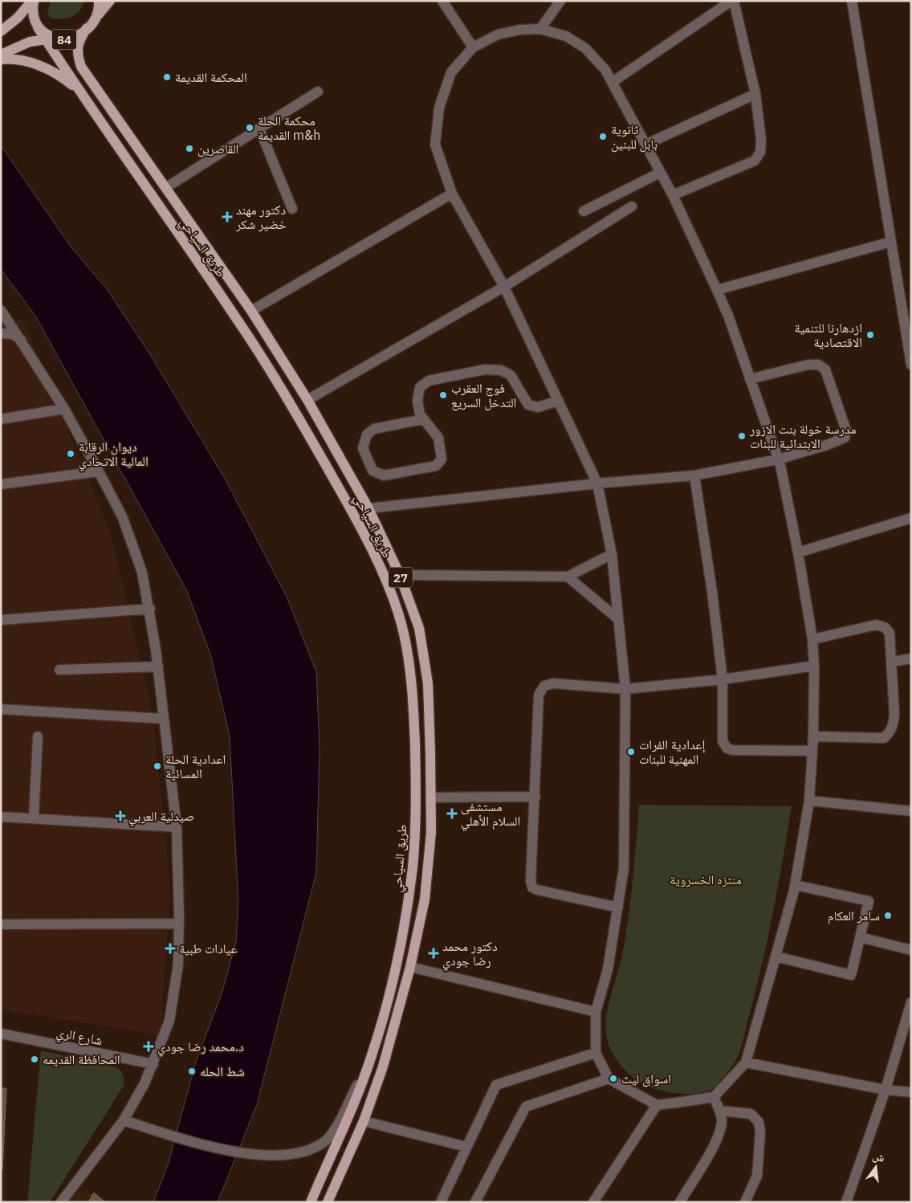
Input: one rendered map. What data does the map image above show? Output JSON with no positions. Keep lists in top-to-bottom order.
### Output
{
  "streets": {
    "main road": ["84", "طريق السياحي", "27"],
    "street": ["شارع الري"]
  },
  "crossings": [
    ["84", "طريق السياحي"]
  ],
  "parks": ["منتزه الخسروية"],
  "places": {
    "other": [
      "المحكمة القديمة",
      "محكمة الحلة القديمة m&h",
      "ثانوية بابل للبنين",
      "القاصرين",
      "ازدهارنا للتنمية الاقتصادية",
      "فوج العقرب التدخل السريع",
      "مدرسة خولة بنت الازور الابتدائية للبنات",
      "ديوان الرقابة المالية الاتحادي",
      "إعدادية الفرات المهنية للبنات",
      "اعدادية الحلة المسائية",
      "سامر العكام",
      "المحافظة القديمه",
      "شط الحله",
      "اسواق ليث"
    ],
    "health": [
      "دكتور مهند خضير شكر",
      "مستشفى السلام الأهلي",
      "صيدلية العربي",
      "عيادات طبية",
      "دكتور محمد رضا جودي",
      "د.محمد رضا جودي"
    ]
  },
  "north": "top"
}
